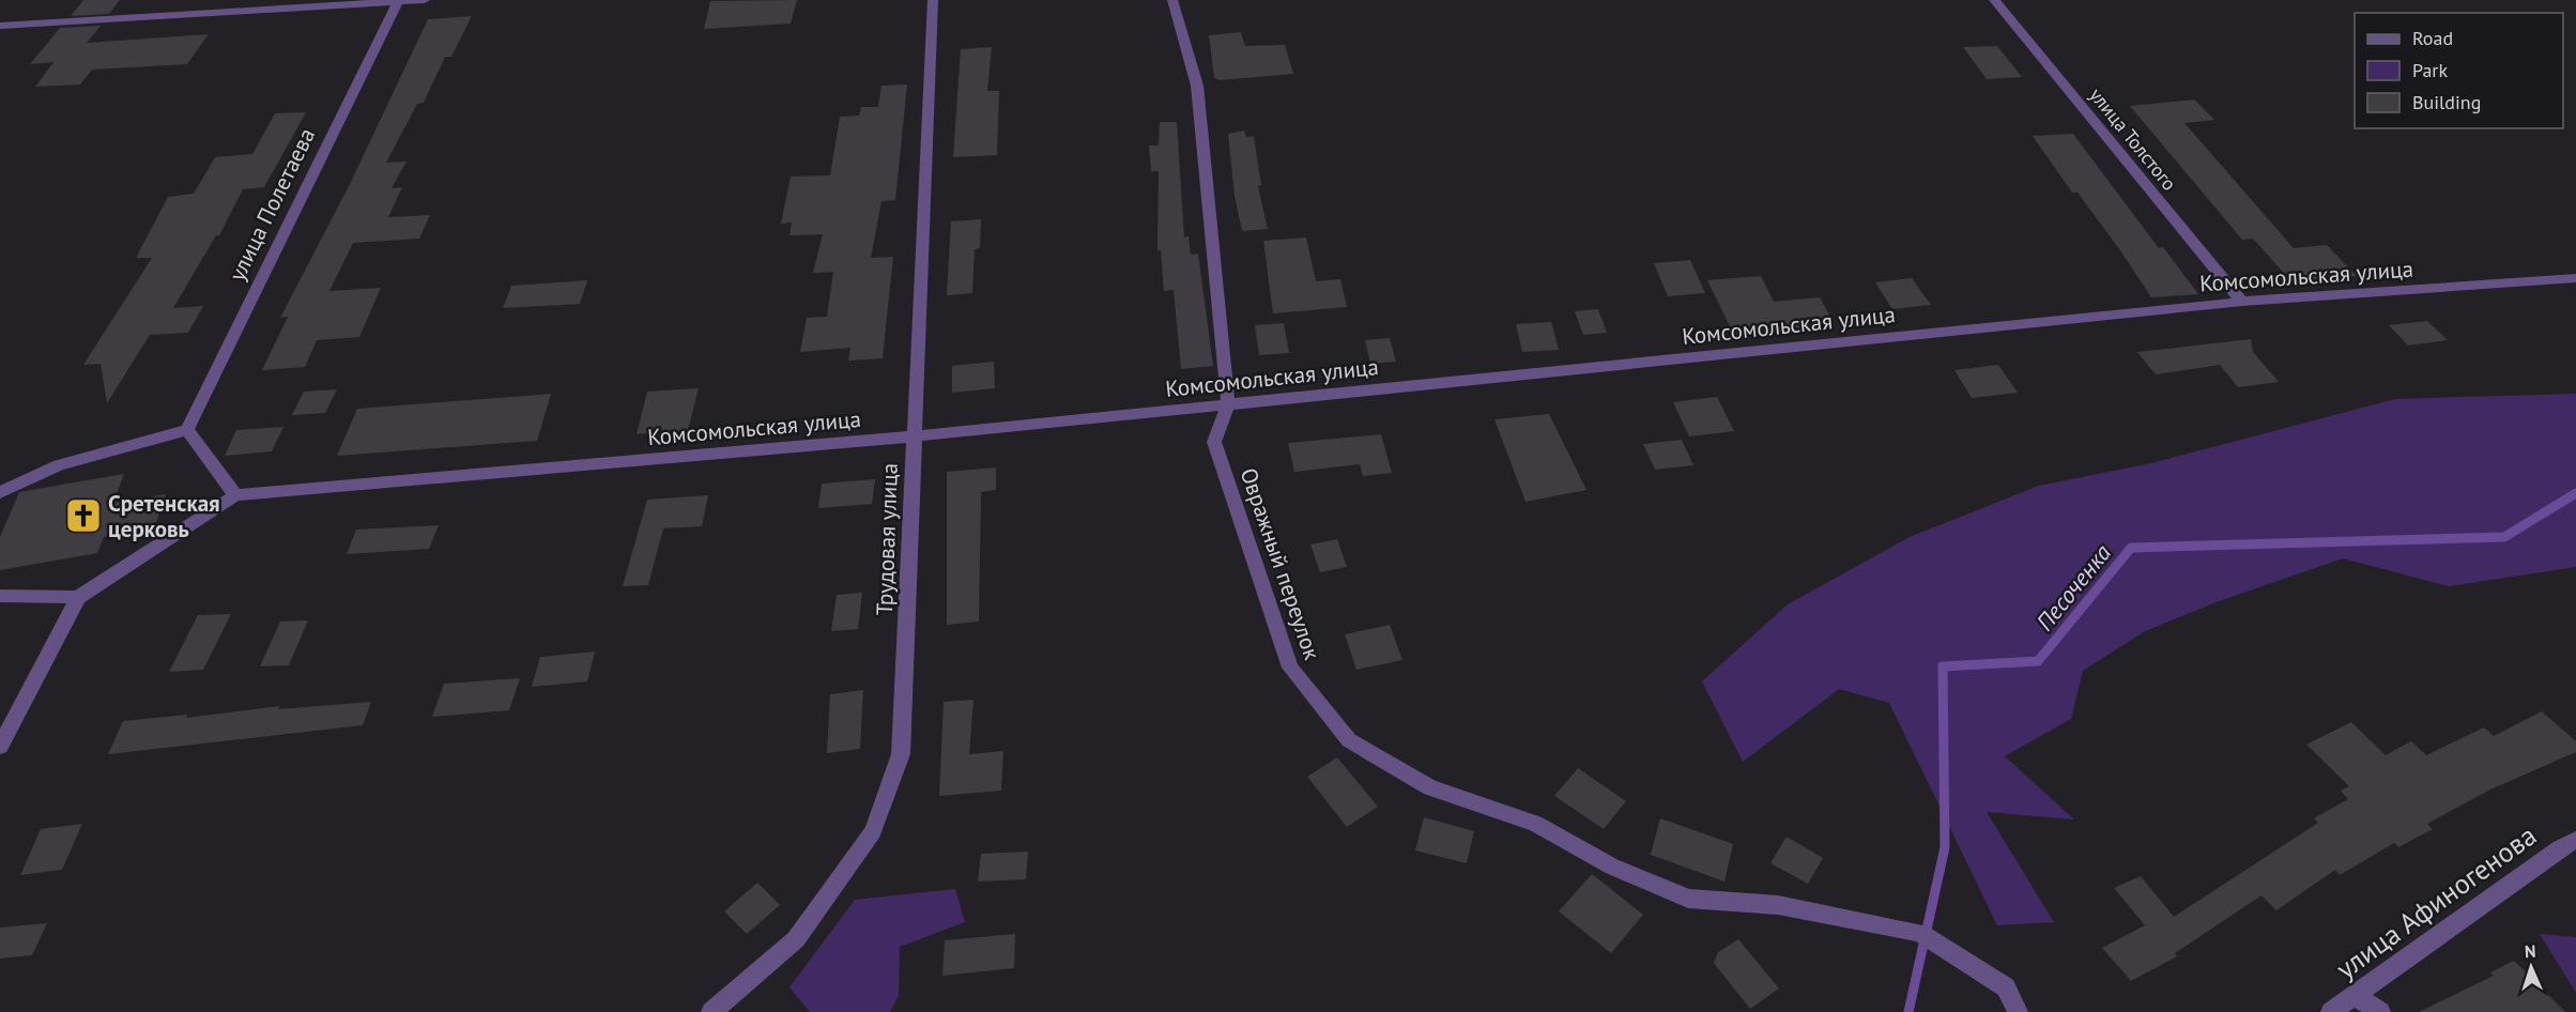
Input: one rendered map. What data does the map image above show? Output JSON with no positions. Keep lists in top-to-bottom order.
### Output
{
  "streets": {
    "street": [
      "улица Толстого",
      "улица Полетаева",
      "Комсомольская улица",
      "Трудовая улица",
      "Овражный переулок",
      "улица Афиногенова"
    ]
  },
  "crossings": [
    ["улица Толстого", "Комсомольская улица"],
    ["Комсомольская улица", "Трудовая улица"],
    ["Комсомольская улица", "Овражный переулок"]
  ],
  "water": ["Песоченка"],
  "places": {
    "church": ["Сретенская церковь"]
  },
  "legend": ["Road", "Park", "Building"],
  "north": "top"
}
